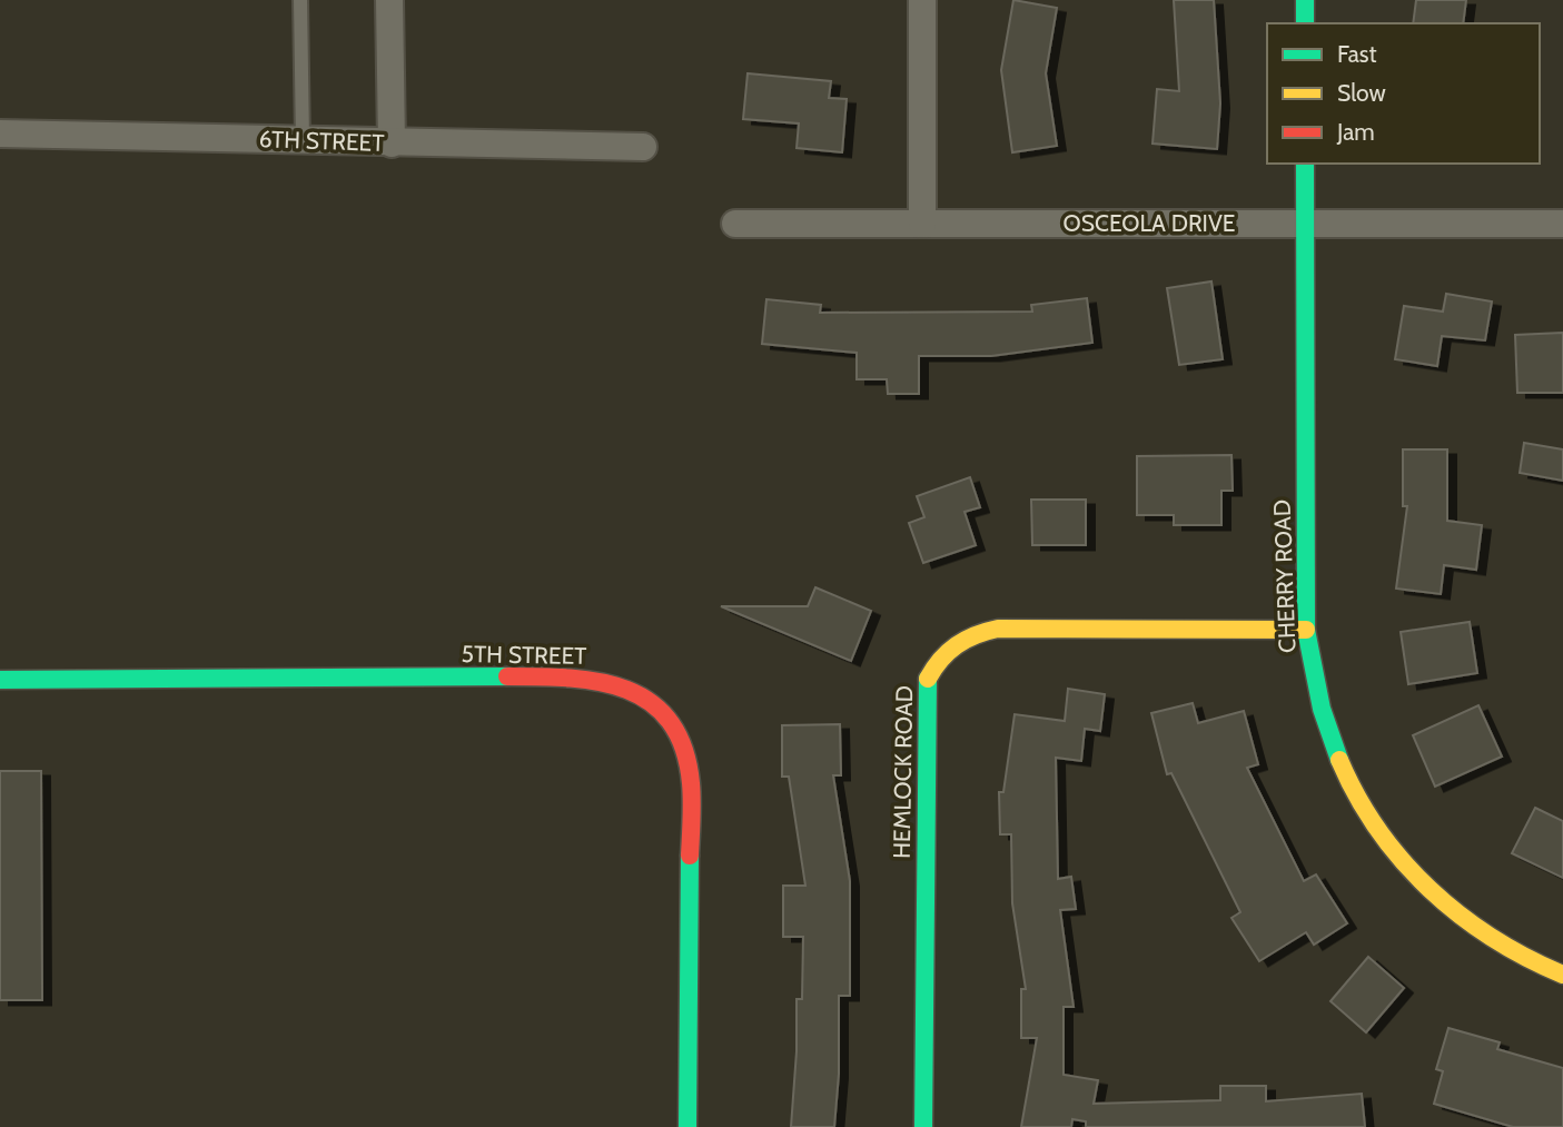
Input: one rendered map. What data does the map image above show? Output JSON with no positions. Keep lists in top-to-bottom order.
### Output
{
  "streets": {
    "street": [
      "6TH STREET",
      "OSCEOLA DRIVE",
      "CHERRY ROAD",
      "5TH STREET",
      "HEMLOCK ROAD"
    ]
  },
  "crossings": [
    ["OSCEOLA DRIVE", "CHERRY ROAD"],
    ["CHERRY ROAD", "HEMLOCK ROAD"]
  ],
  "legend": ["Fast", "Slow", "Jam"]
}
